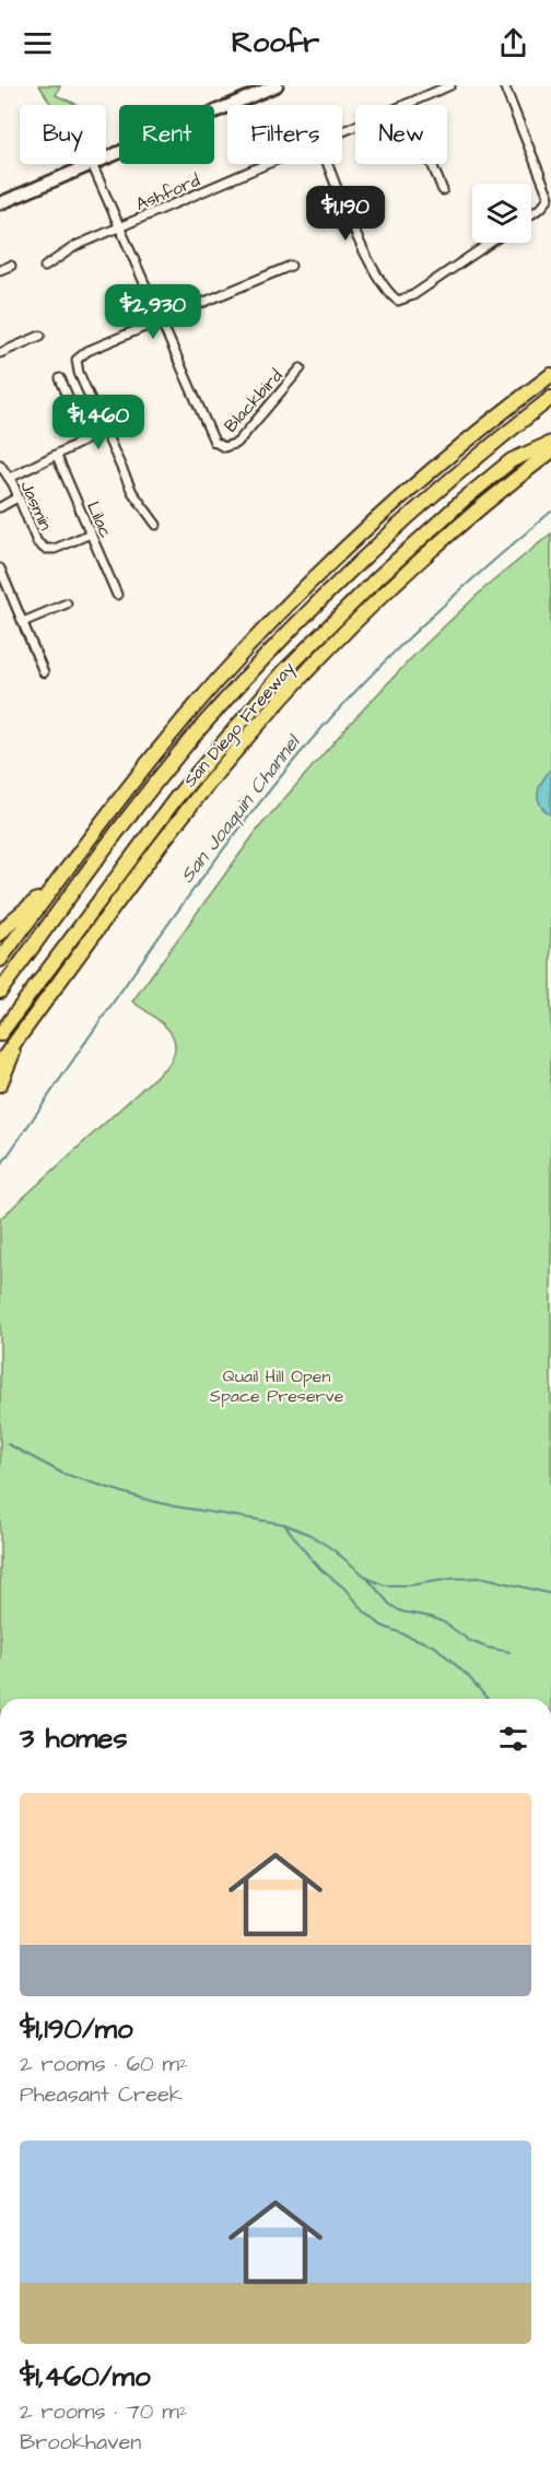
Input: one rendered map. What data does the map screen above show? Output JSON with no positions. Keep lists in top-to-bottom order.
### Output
{
  "streets": {
    "highway": ["San Diego Freeway"],
    "street": [
      "Ashford",
      "Blackbird",
      "Jasmin",
      "Lilac"
    ]
  },
  "crossings": [
    ["Jasmin", "Lilac"]
  ],
  "water": ["San Joaquin Channel"],
  "parks": ["Quail Hill Open Space Preserve"],
  "page": {
    "header": "Roofr",
    "chip": [
      "Buy",
      "Rent",
      "Filters",
      "New"
    ],
    "price": ["$1,190", "$2,930", "$1,460"],
    "heading": "3 homes",
    "list": [
      {
        "name": "$1,190/mo",
        "note": "2 rooms · 60 m² · Pheasant Creek"
      },
      {
        "name": "$1,460/mo",
        "note": "2 rooms · 70 m² · Brookhaven"
      }
    ]
  }
}
